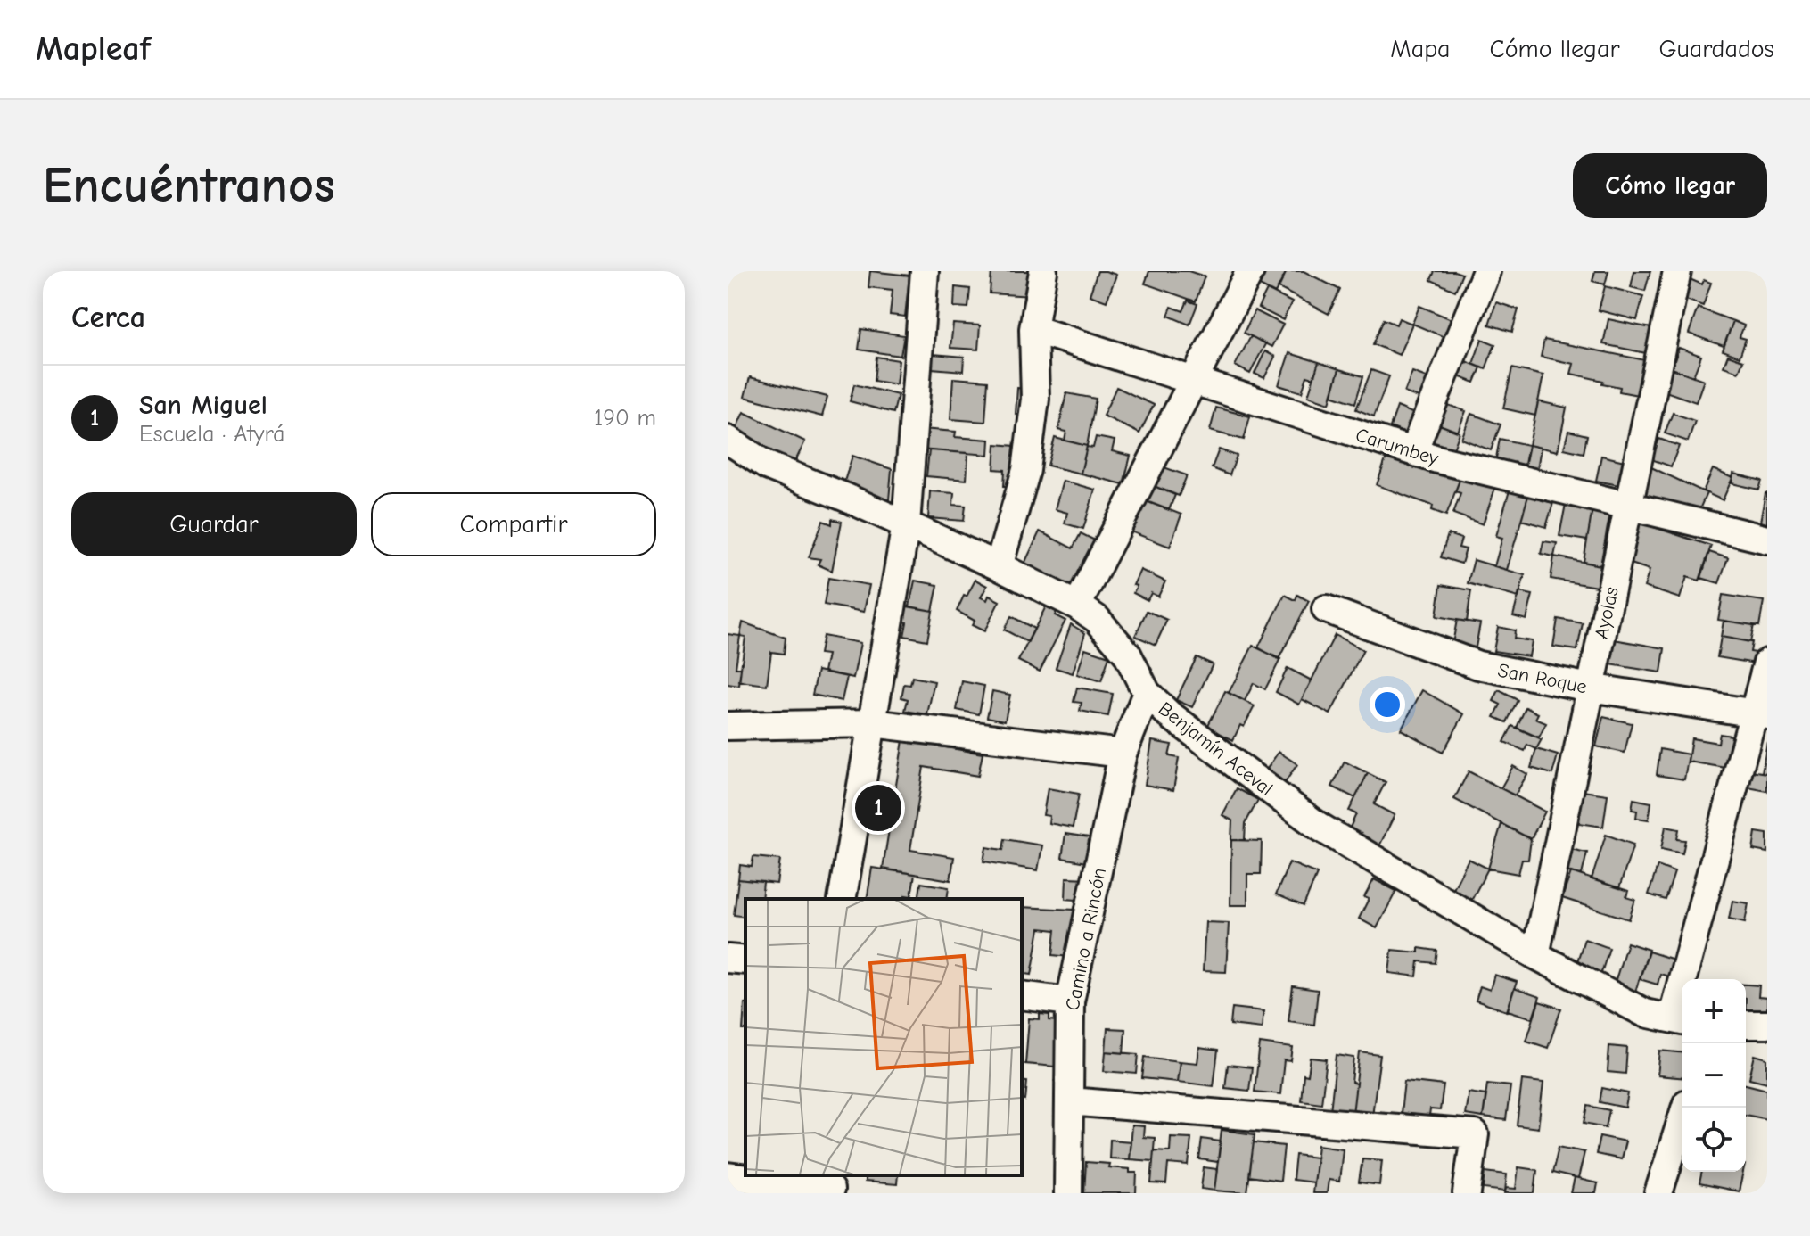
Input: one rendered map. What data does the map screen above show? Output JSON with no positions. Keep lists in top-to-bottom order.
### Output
{
  "streets": {
    "street": [
      "Carumbey",
      "Ayolas",
      "San Roque",
      "Benjamín Aceval",
      "Camino a Rincón"
    ]
  },
  "crossings": [
    ["Carumbey", "Ayolas"],
    ["Ayolas", "San Roque"],
    ["Ayolas", "Benjamín Aceval"],
    ["Benjamín Aceval", "Camino a Rincón"]
  ],
  "page": {
    "header": "Mapleaf",
    "nav": ["Mapa", "Cómo llegar", "Guardados"],
    "buttons": [
      "Cómo llegar",
      ["Guardar", "Compartir"]
    ],
    "title": "Encuéntranos",
    "heading": "Cerca",
    "list": [
      {
        "mark": "1",
        "name": "San Miguel",
        "note": "Escuela · Atyrá",
        "value": "190 m"
      }
    ],
    "pins": "1",
    "map_buttons": ["+", "−"]
  }
}
